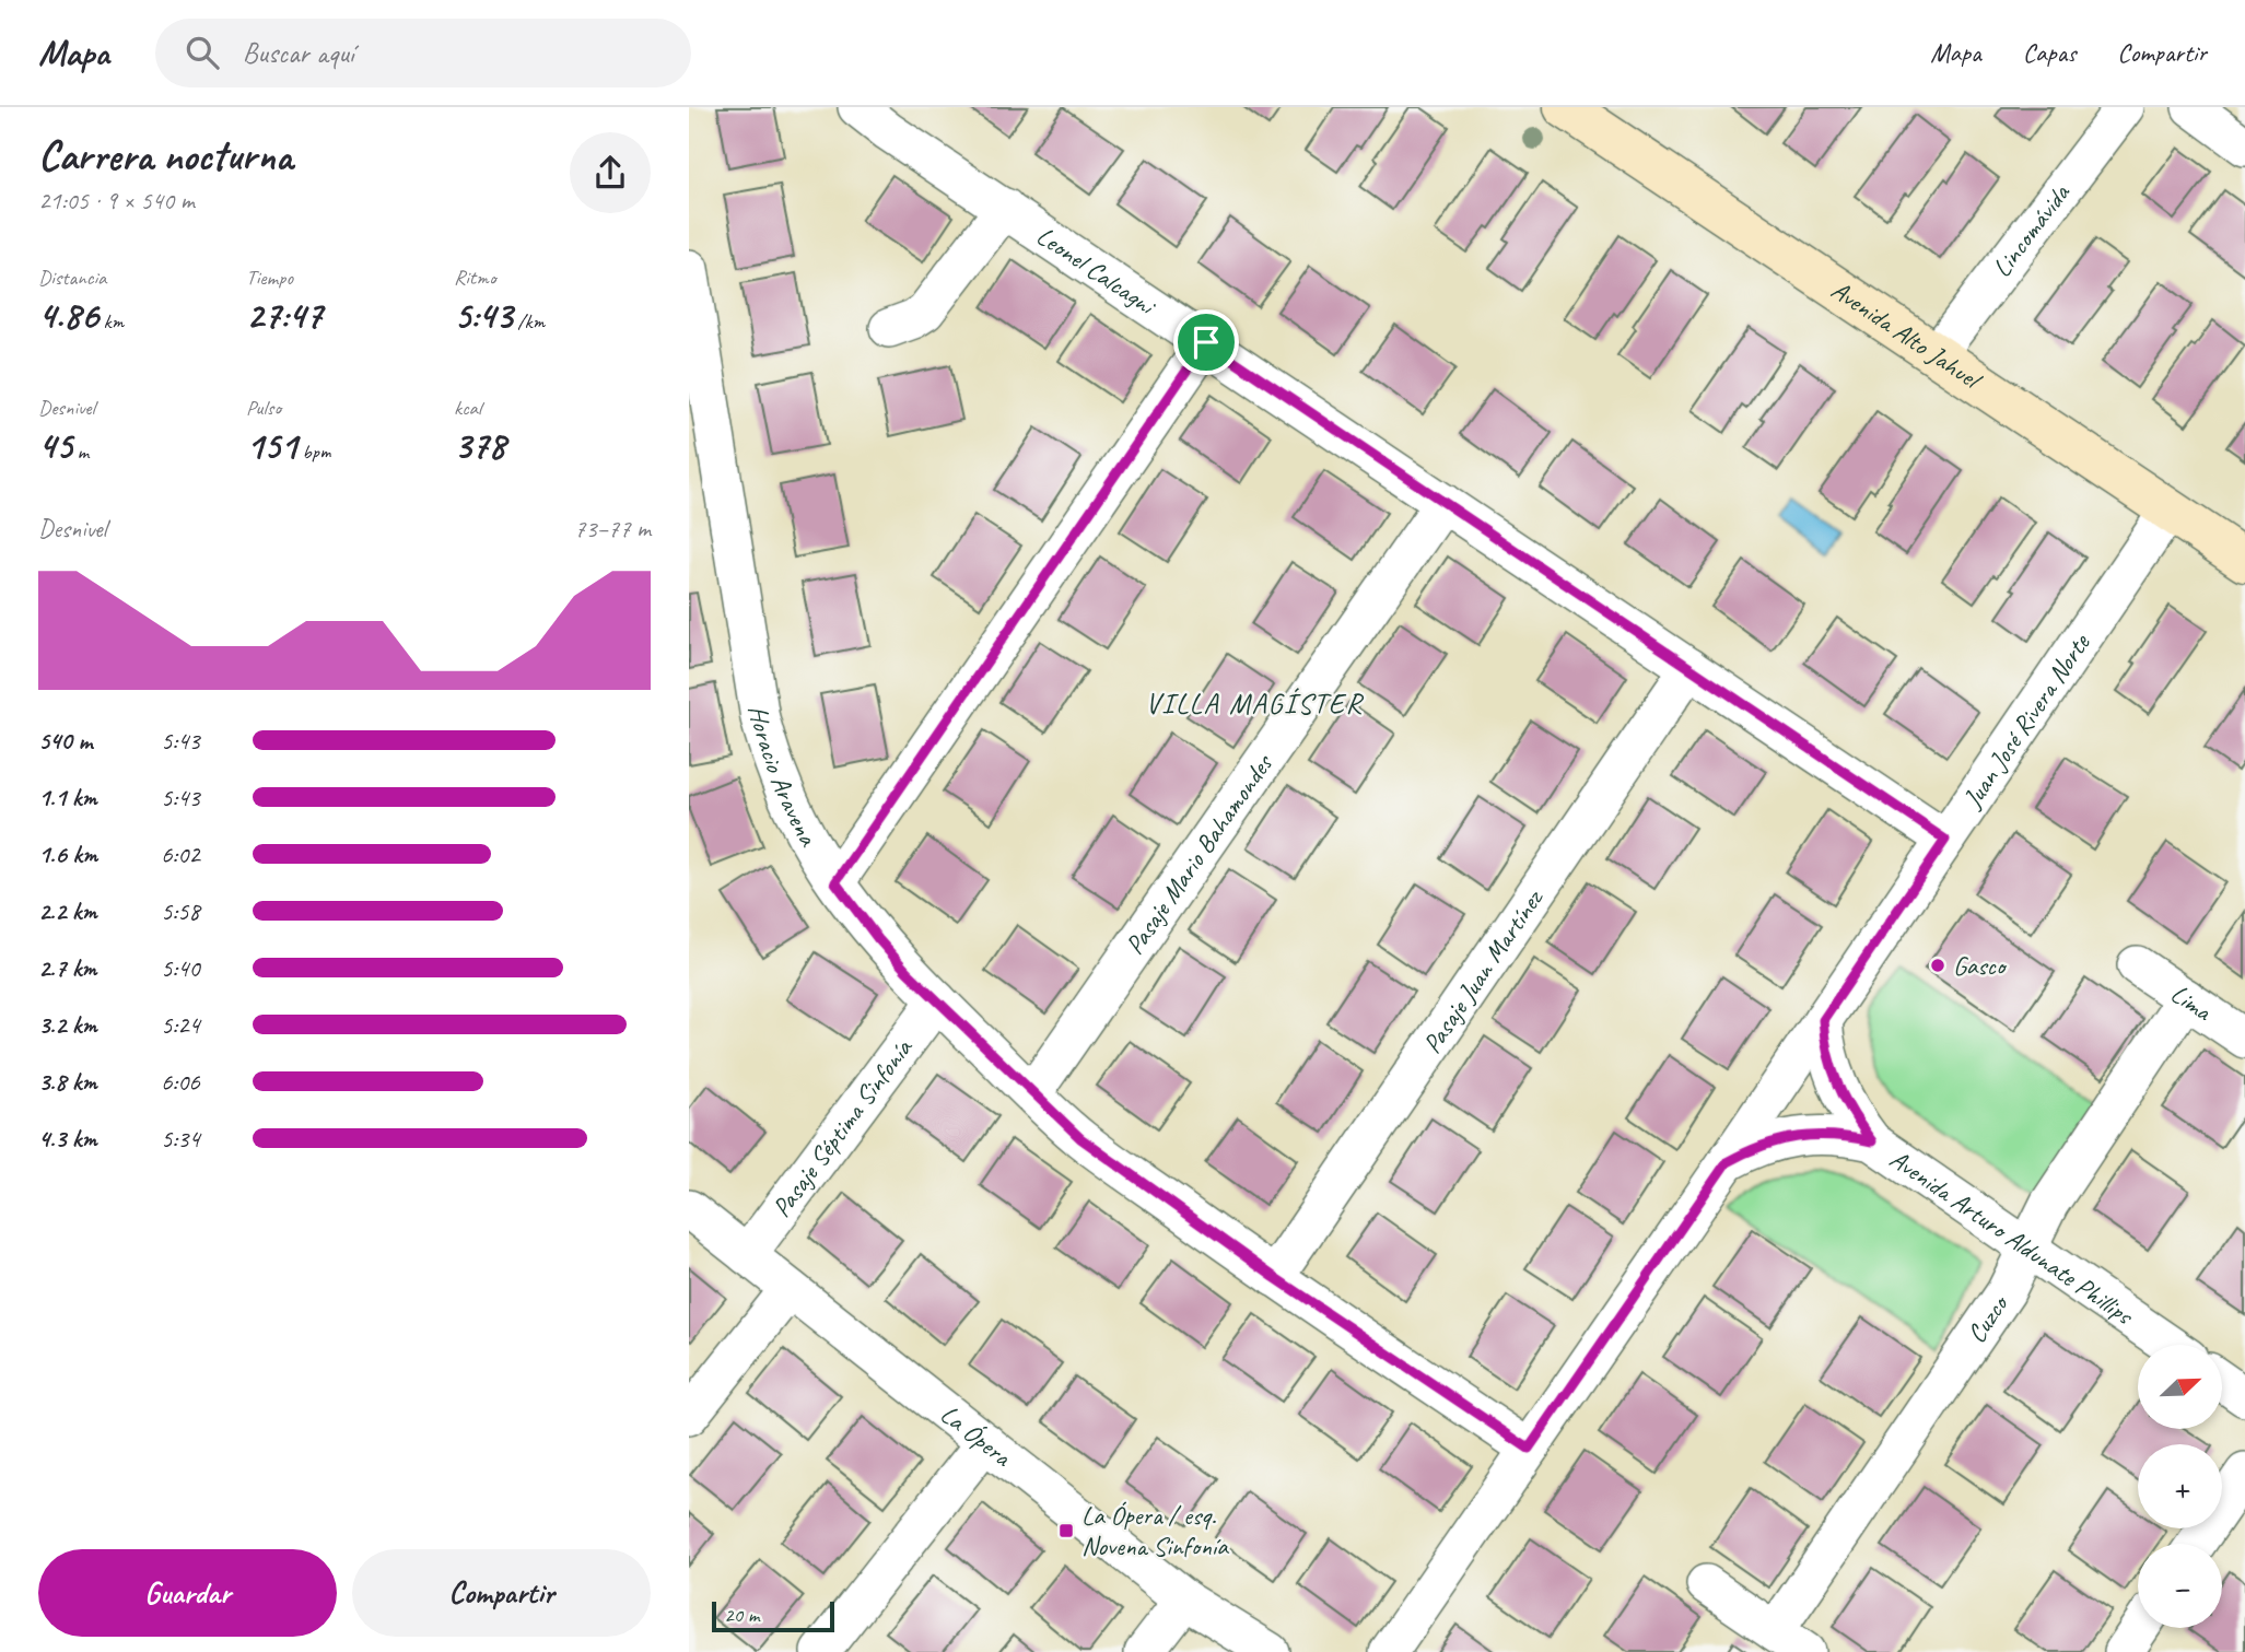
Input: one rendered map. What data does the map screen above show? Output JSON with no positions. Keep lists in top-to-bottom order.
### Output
{
  "streets": {
    "street": [
      "Lincomávida",
      "Leonel Calcagni",
      "Avenida Alto Jahuel",
      "Juan José Rivera Norte",
      "Horacio Aravena",
      "Pasaje Mario Bahamondes",
      "Pasaje Juan Martínez",
      "Lima",
      "Pasaje Séptima Sinfonía",
      "Avenida Arturo Aldunate Phillips",
      "Cuzco",
      "La Ópera"
    ]
  },
  "crossings": [
    ["Lincomávida", "Avenida Alto Jahuel"],
    ["Leonel Calcagni", "Juan José Rivera Norte"],
    ["Leonel Calcagni", "Pasaje Mario Bahamondes"],
    ["Leonel Calcagni", "Pasaje Juan Martínez"],
    ["Avenida Alto Jahuel", "Juan José Rivera Norte"],
    ["Juan José Rivera Norte", "Horacio Aravena"],
    ["Juan José Rivera Norte", "Avenida Arturo Aldunate Phillips"],
    ["Horacio Aravena", "Pasaje Mario Bahamondes"],
    ["Horacio Aravena", "Pasaje Juan Martínez"],
    ["Horacio Aravena", "Pasaje Séptima Sinfonía"],
    ["Lima", "Cuzco"],
    ["Pasaje Séptima Sinfonía", "La Ópera"],
    ["Avenida Arturo Aldunate Phillips", "Cuzco"]
  ],
  "districts": ["VILLA MAGÍSTER"],
  "places": {
    "other": ["Gasco"],
    "transit": ["La Ópera / esq. Novena Sinfonía"]
  },
  "scale_bar": "20 m",
  "north": "top right",
  "page": {
    "header": "Mapa",
    "search": "Buscar aquí",
    "nav": ["Mapa", "Capas", "Compartir"],
    "heading": ["Carrera nocturna", "21:05 · 9 × 540 m"],
    "stats": [
      ["Distancia", "4.86 km"],
      ["Tiempo", "27:47"],
      ["Ritmo", "5:43 /km"],
      ["Desnivel", "45 m"],
      ["Pulso", "151 bpm"],
      ["kcal", "378"]
    ],
    "chart": ["Desnivel", "73–77 m"],
    "list": [
      {
        "name": "540 m",
        "note": "5:43"
      },
      {
        "name": "1.1 km",
        "note": "5:43"
      },
      {
        "name": "1.6 km",
        "note": "6:02"
      },
      {
        "name": "2.2 km",
        "note": "5:58"
      },
      {
        "name": "2.7 km",
        "note": "5:40"
      },
      {
        "name": "3.2 km",
        "note": "5:24"
      },
      {
        "name": "3.8 km",
        "note": "6:06"
      },
      {
        "name": "4.3 km",
        "note": "5:34"
      }
    ],
    "map_buttons": ["+", "−"],
    "buttons": ["Guardar", "Compartir"],
    "scale": "20 m"
  }
}
